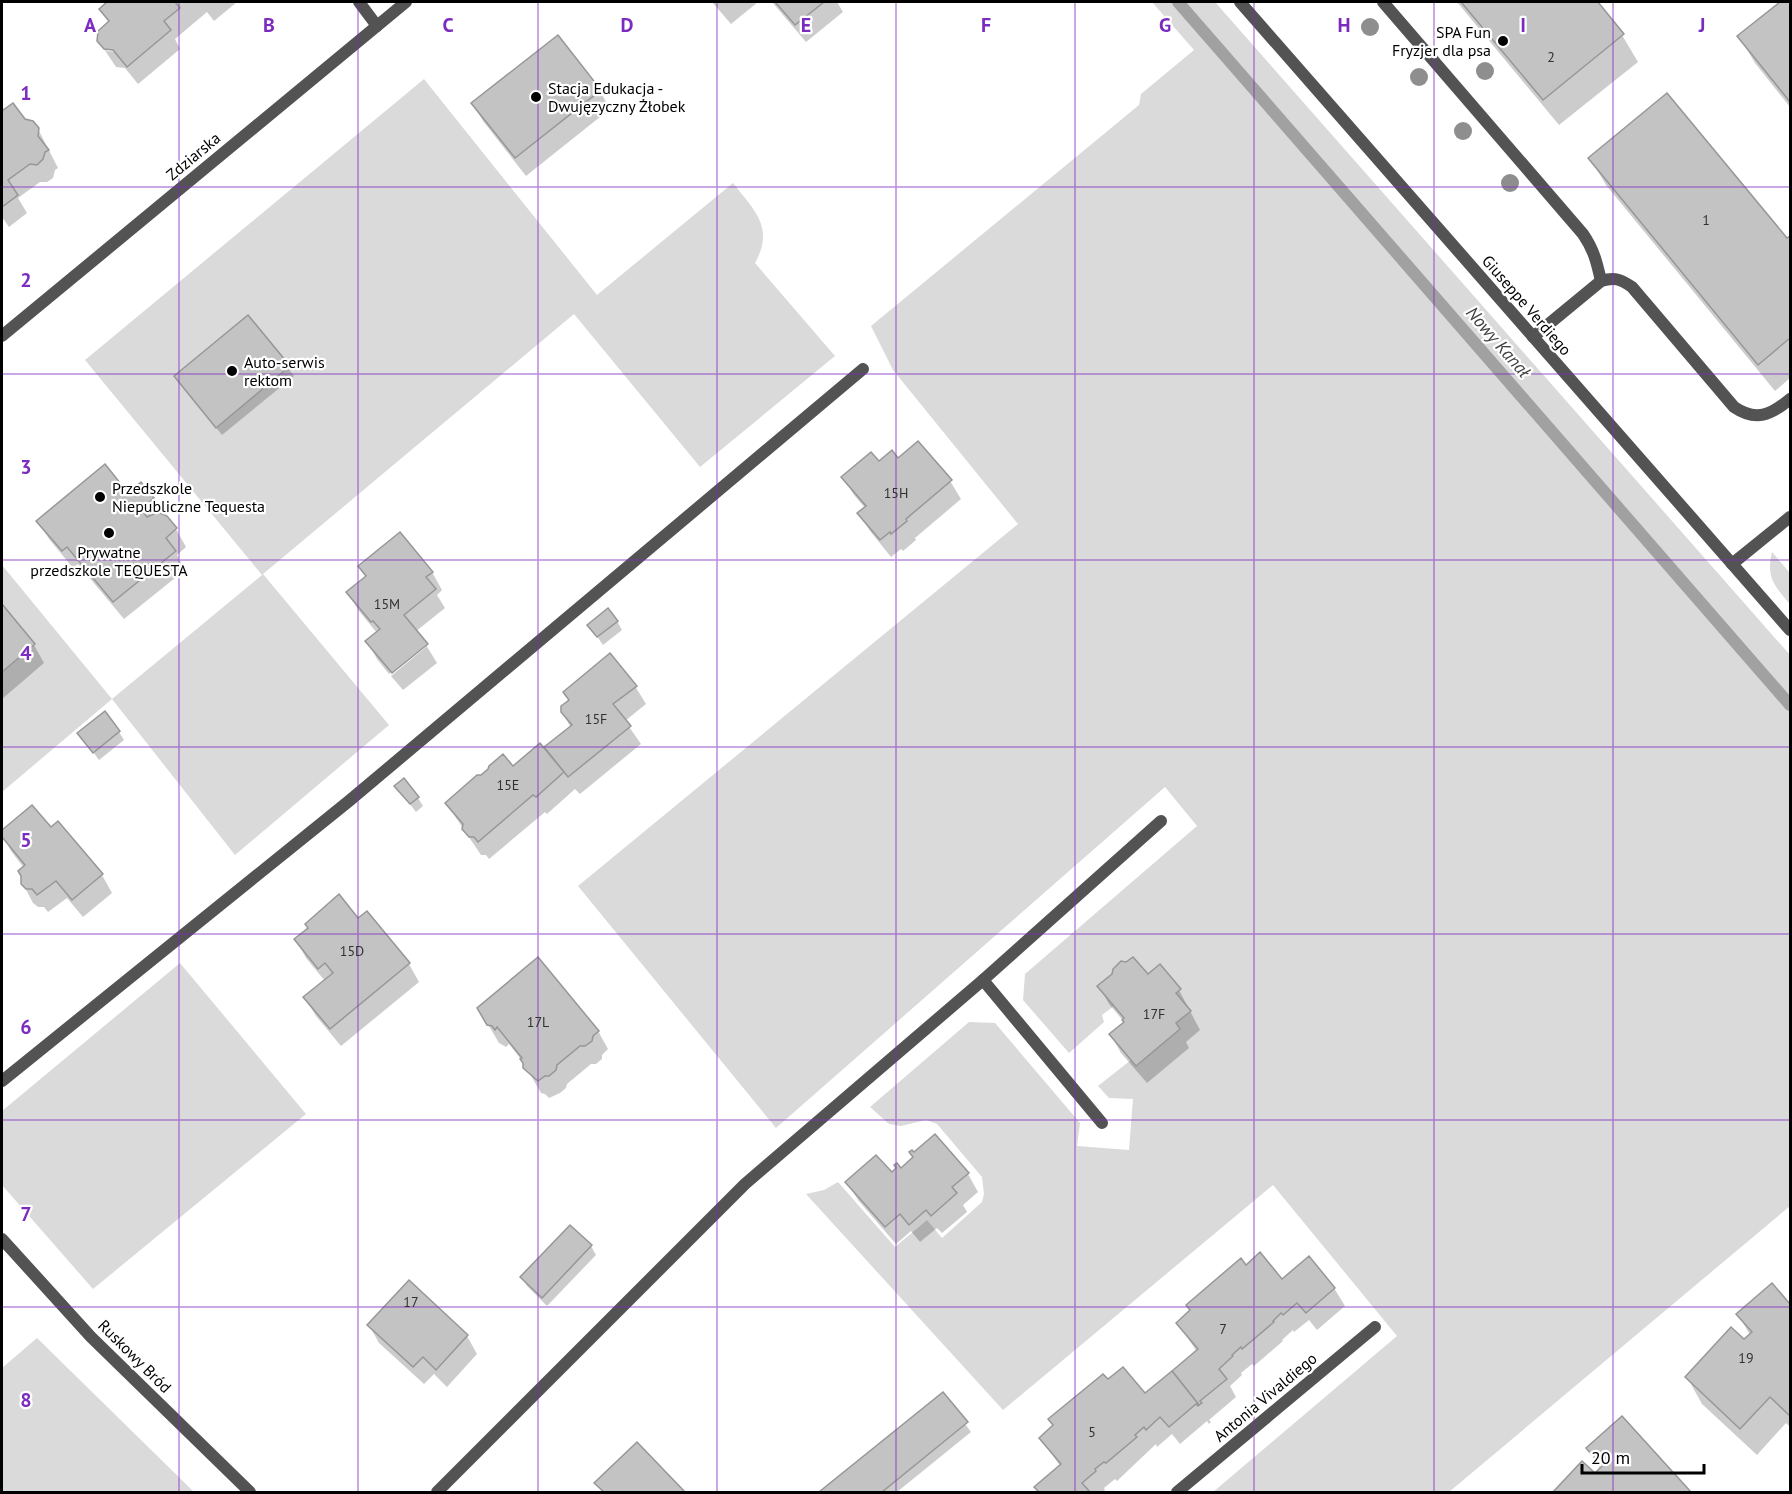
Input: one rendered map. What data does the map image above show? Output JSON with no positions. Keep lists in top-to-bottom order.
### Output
{
  "streets": {
    "street": [
      "Zdziarska",
      "Giuseppe Verdiego",
      "Ruskowy Bród",
      "Antonia Vivaldiego"
    ]
  },
  "water": ["Nowy Kanał"],
  "places": [
    "SPA Fun Fryzjer dla psa",
    "Stacja Edukacja - Dwujęzyczny Żłobek",
    "Auto-serwis rektom",
    "Przedszkole Niepubliczne Tequesta",
    "Prywatne przedszkole TEQUESTA"
  ],
  "house_numbers": [
    "2",
    "1",
    "15H",
    "15M",
    "15F",
    "15E",
    "15D",
    "17F",
    "17L",
    "17",
    "7",
    "19",
    "5"
  ],
  "scale_bar": "20 m",
  "grid": {
    "columns": [
      "A",
      "B",
      "C",
      "D",
      "E",
      "F",
      "G",
      "H",
      "I",
      "J"
    ],
    "rows": [
      "1",
      "2",
      "3",
      "4",
      "5",
      "6",
      "7",
      "8"
    ]
  }
}
